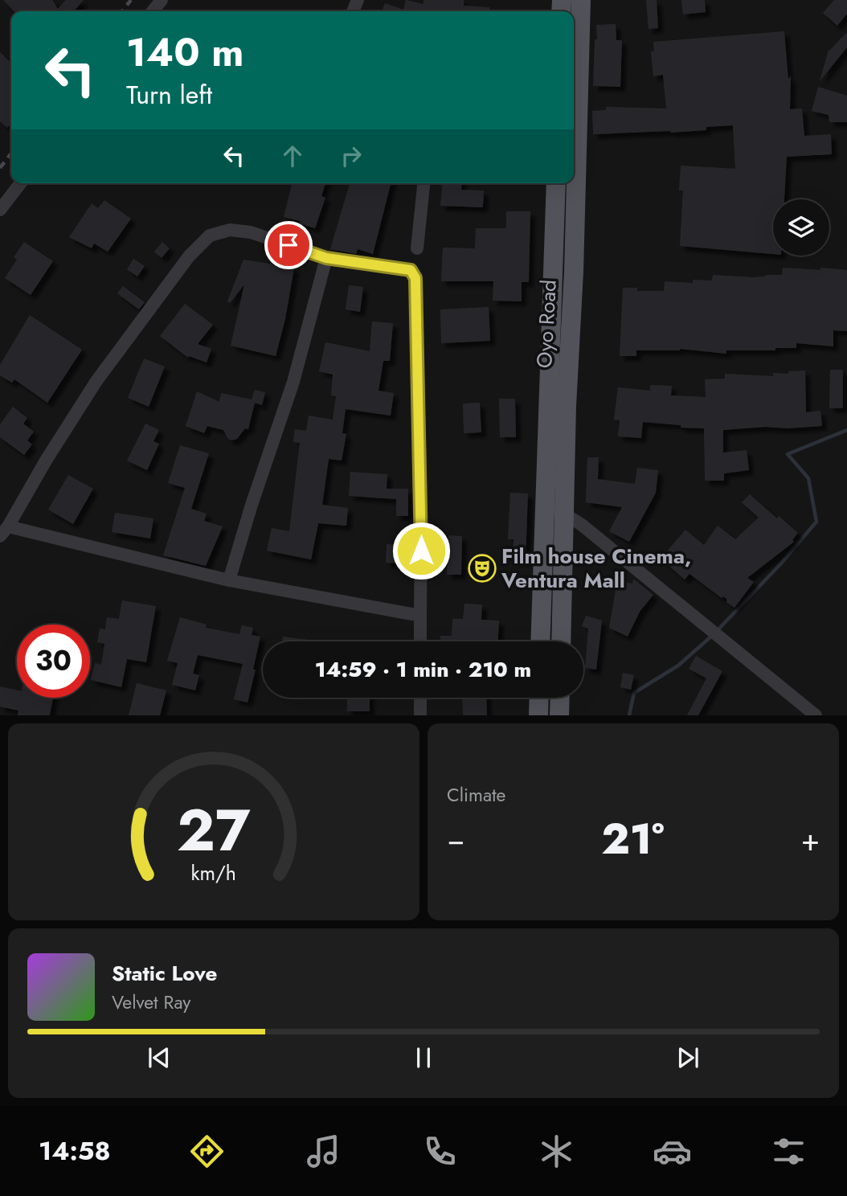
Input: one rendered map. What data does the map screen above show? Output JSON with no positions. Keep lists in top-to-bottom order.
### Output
{
  "streets": {
    "main road": ["Oyo Road"]
  },
  "places": {
    "theatre": ["Film house Cinema, Ventura Mall"]
  },
  "page": {
    "turn": ["140 m", "Turn left"],
    "limit": "30",
    "trip": "14:59 · 1 min · 210 m",
    "tile": "Climate",
    "heat": ["−", "21°", "+"],
    "song": ["Static Love", "Velvet Ray"],
    "tabs": "14:58",
    "gauge": ["27", "km/h"]
  }
}
